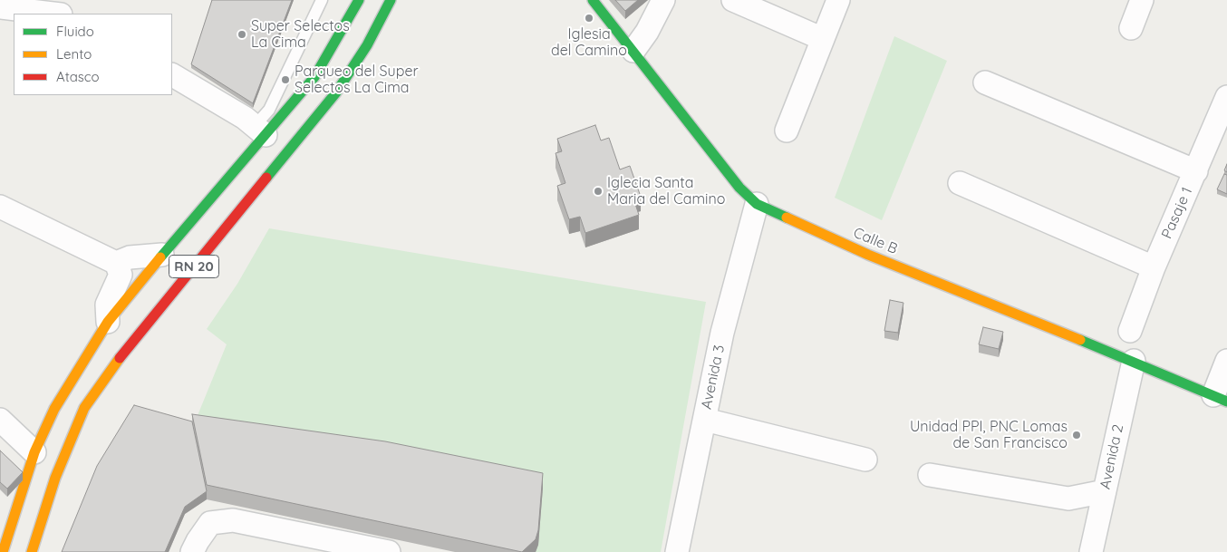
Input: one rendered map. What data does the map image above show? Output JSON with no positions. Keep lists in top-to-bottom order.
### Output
{
  "streets": {
    "main road": ["Calle B", "RN 20"],
    "street": ["Pasaje 1", "Avenida 3", "Avenida 2"]
  },
  "crossings": [
    ["Calle B", "Avenida 3"],
    ["Calle B", "Avenida 2"]
  ],
  "places": [
    "Iglesia del Camino",
    "Super Selectos La Cima",
    "Parqueo del Super Selectos La Cima",
    "Iglecia Santa Maria del Camino",
    "Unidad PPI, PNC Lomas de San Francisco"
  ],
  "legend": ["Fluido", "Lento", "Atasco"]
}
